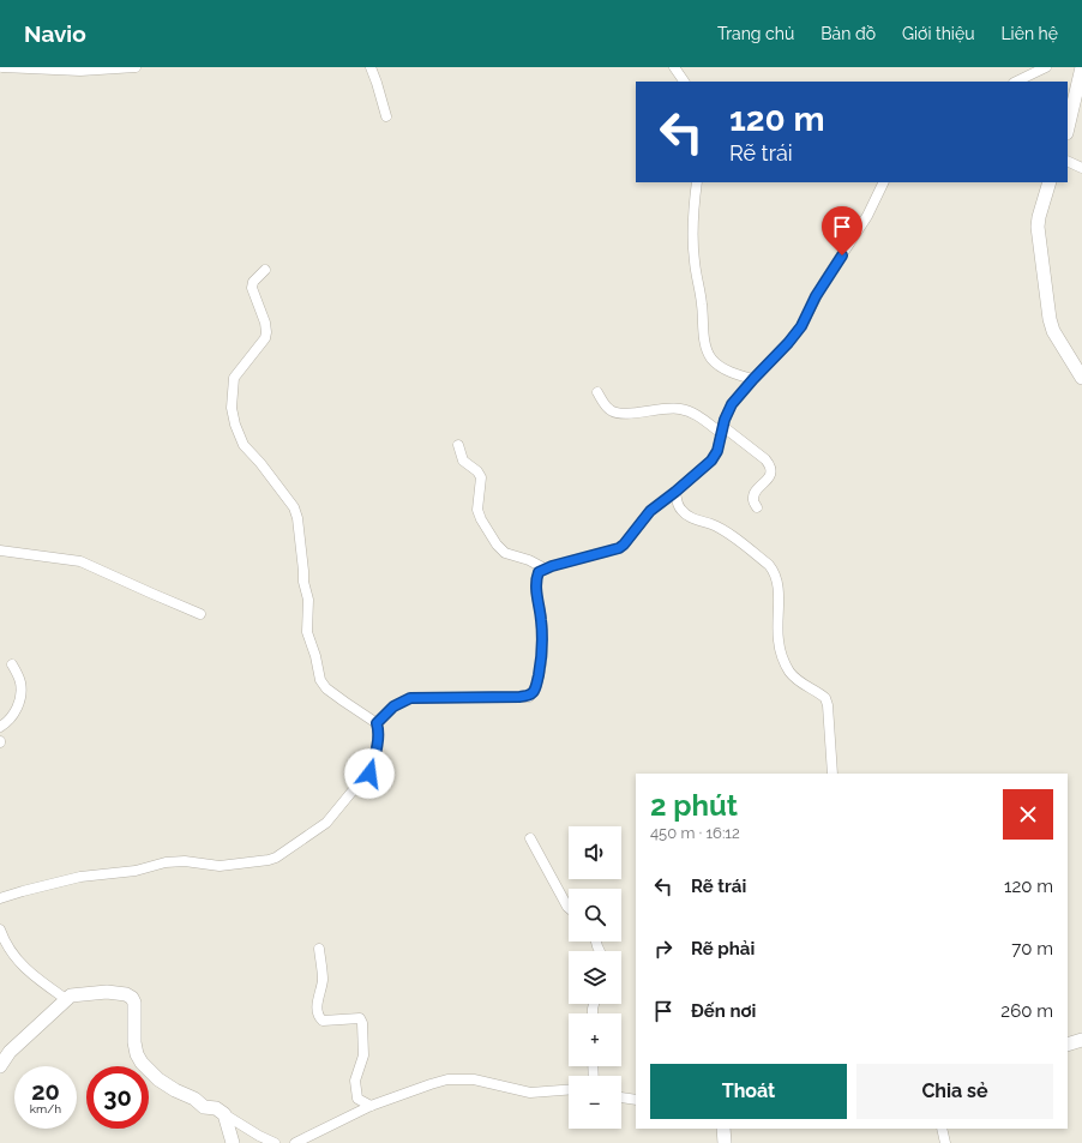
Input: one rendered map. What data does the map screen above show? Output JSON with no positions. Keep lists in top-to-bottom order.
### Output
{
  "page": {
    "header": "Navio",
    "nav": [
      "Trang chủ",
      "Bản đồ",
      "Giới thiệu",
      "Liên hệ"
    ],
    "turn": ["120 m", "Rẽ trái"],
    "heading": ["2 phút", "450 m · 16:12"],
    "map_buttons": ["+", "−"],
    "list": [
      {
        "name": "Rẽ trái",
        "value": "120 m"
      },
      {
        "name": "Rẽ phải",
        "value": "70 m"
      },
      {
        "name": "Đến nơi",
        "value": "260 m"
      }
    ],
    "buttons": ["Thoát", "Chia sẻ"],
    "speed": "20 km/h",
    "limit": "30"
  }
}
